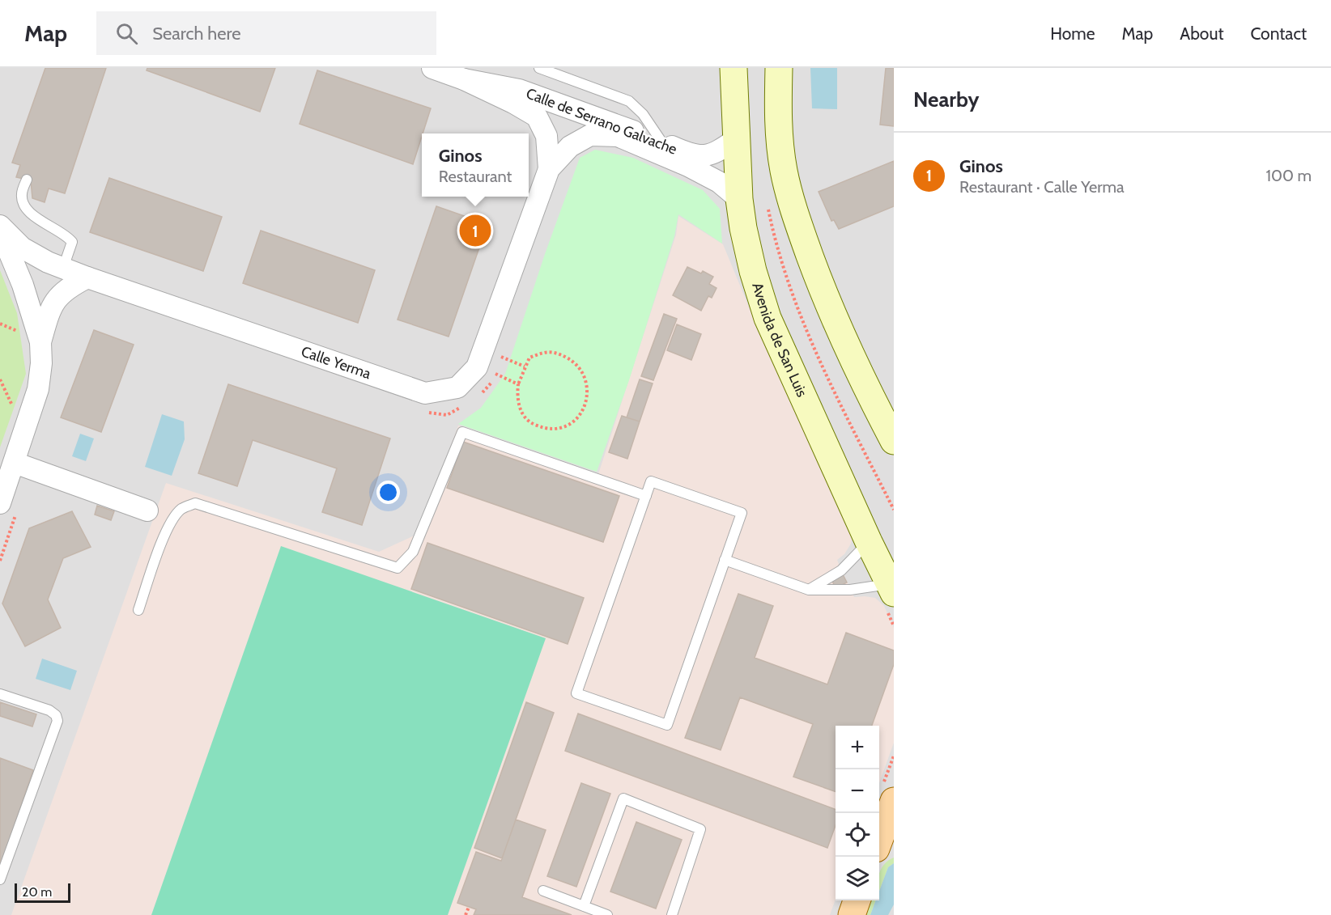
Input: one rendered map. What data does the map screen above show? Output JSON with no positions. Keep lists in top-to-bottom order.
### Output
{
  "streets": {
    "street": ["Calle de Serrano Galvache", "Avenida de San Luis", "Calle Yerma"]
  },
  "crossings": [
    ["Calle de Serrano Galvache", "Avenida de San Luis"],
    ["Calle de Serrano Galvache", "Calle Yerma"]
  ],
  "scale_bar": "20 m",
  "page": {
    "header": "Map",
    "search": "Search here",
    "nav": [
      "Home",
      "Map",
      "About",
      "Contact"
    ],
    "heading": "Nearby",
    "list": [
      {
        "mark": "1",
        "name": "Ginos",
        "note": "Restaurant · Calle Yerma",
        "value": "100 m"
      }
    ],
    "popup": ["Ginos", "Restaurant"],
    "pins": "1",
    "map_buttons": ["+", "−"],
    "scale": "20 m"
  }
}
